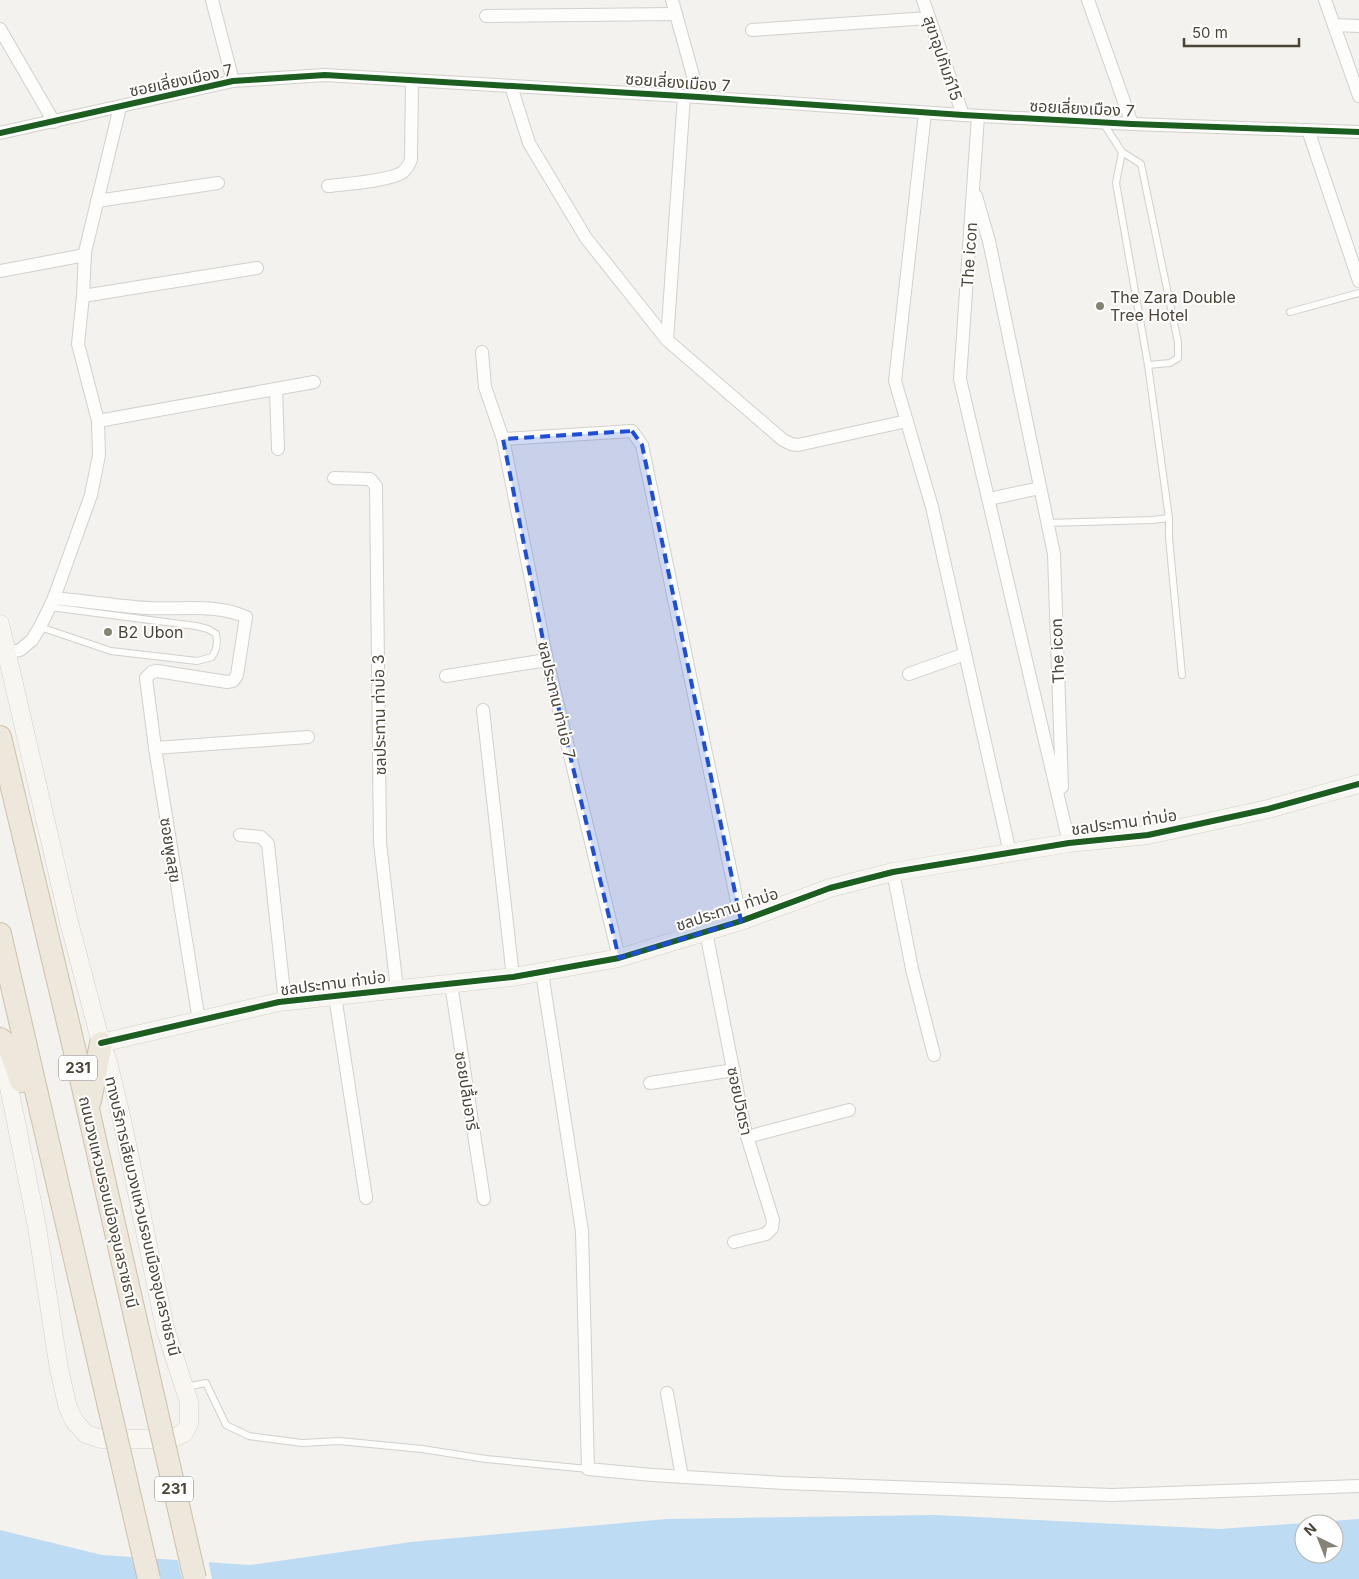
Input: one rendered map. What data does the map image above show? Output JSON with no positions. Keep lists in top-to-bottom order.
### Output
{
  "streets": {
    "highway": ["231", "ถนนวงแหวนรอบเมืองอุบลราชธานี"],
    "main road": ["ชลประทาน ท่าบ่อ", "ทางบริการเลียบวงแหวนรอบเมืองอุบลราชธานี"],
    "street": [
      "สุขาอุปกัมภ์15",
      "ซอยเลี่ยงเมือง 7",
      "The icon",
      "ชลประทาน ท่าบ่อ 7",
      "ชลประทาน ท่าบ่อ 3",
      "ซอยพูลสุข",
      "ซอยปลื้มอารี",
      "ซอยปวิตรา"
    ]
  },
  "crossings": [
    ["สุขาอุปกัมภ์15", "ซอยเลี่ยงเมือง 7"],
    ["ซอยเลี่ยงเมือง 7", "The icon"],
    ["The icon", "ชลประทาน ท่าบ่อ"],
    ["ชลประทาน ท่าบ่อ 7", "ชลประทาน ท่าบ่อ"],
    ["ชลประทาน ท่าบ่อ 3", "ชลประทาน ท่าบ่อ"],
    ["ชลประทาน ท่าบ่อ", "ซอยพูลสุข"],
    ["ชลประทาน ท่าบ่อ", "ซอยปลื้มอารี"],
    ["ชลประทาน ท่าบ่อ", "ซอยปวิตรา"],
    ["ชลประทาน ท่าบ่อ", "ทางบริการเลียบวงแหวนรอบเมืองอุบลราชธานี"]
  ],
  "places": ["The Zara Double Tree Hotel", "B2 Ubon"],
  "scale_bar": "50 m",
  "north": "top left"
}
